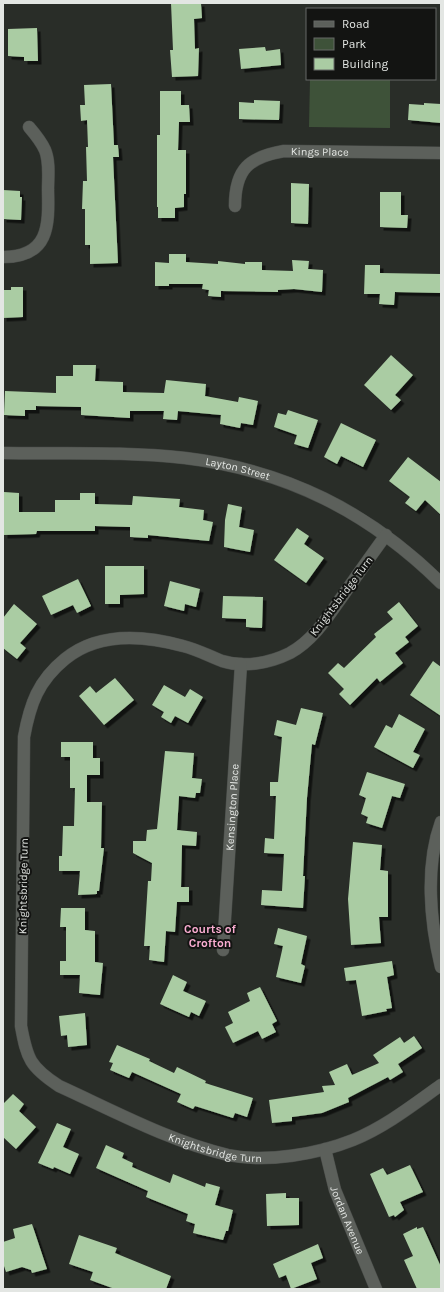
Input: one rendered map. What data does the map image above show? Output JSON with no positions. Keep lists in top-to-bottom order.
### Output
{
  "streets": {
    "street": [
      "Kings Place",
      "Layton Street",
      "Knightsbridge Turn",
      "Kensington Place",
      "Jordan Avenue"
    ]
  },
  "crossings": [
    ["Layton Street", "Knightsbridge Turn"],
    ["Knightsbridge Turn", "Kensington Place"],
    ["Knightsbridge Turn", "Jordan Avenue"]
  ],
  "districts": ["Courts of Crofton"],
  "legend": ["Road", "Park", "Building"]
}
